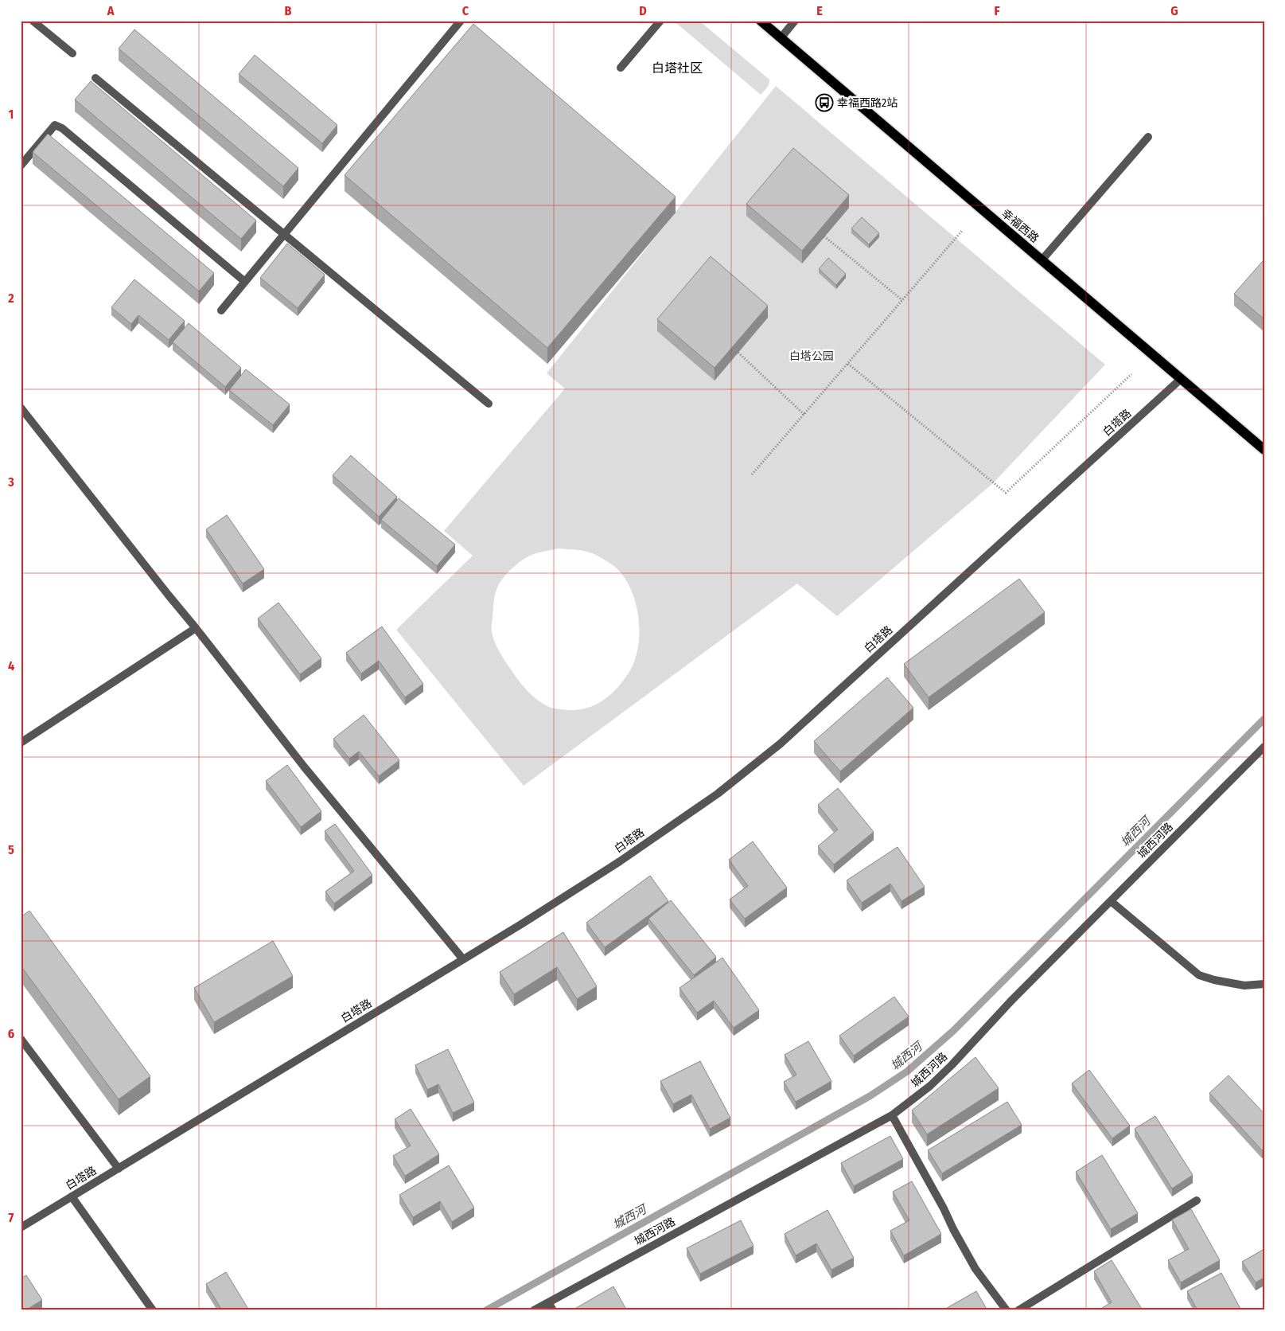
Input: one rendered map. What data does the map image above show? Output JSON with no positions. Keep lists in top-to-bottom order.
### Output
{
  "streets": {
    "main road": ["幸福西路"],
    "street": ["白塔路", "城西河路"]
  },
  "crossings": [
    ["幸福西路", "白塔路"]
  ],
  "districts": ["白塔社区"],
  "water": ["城西河"],
  "parks": ["白塔公园"],
  "places": {
    "bus stop": ["幸福西路2站"]
  },
  "grid": {
    "columns": [
      "A",
      "B",
      "C",
      "D",
      "E",
      "F",
      "G"
    ],
    "rows": [
      "1",
      "2",
      "3",
      "4",
      "5",
      "6",
      "7"
    ]
  }
}
